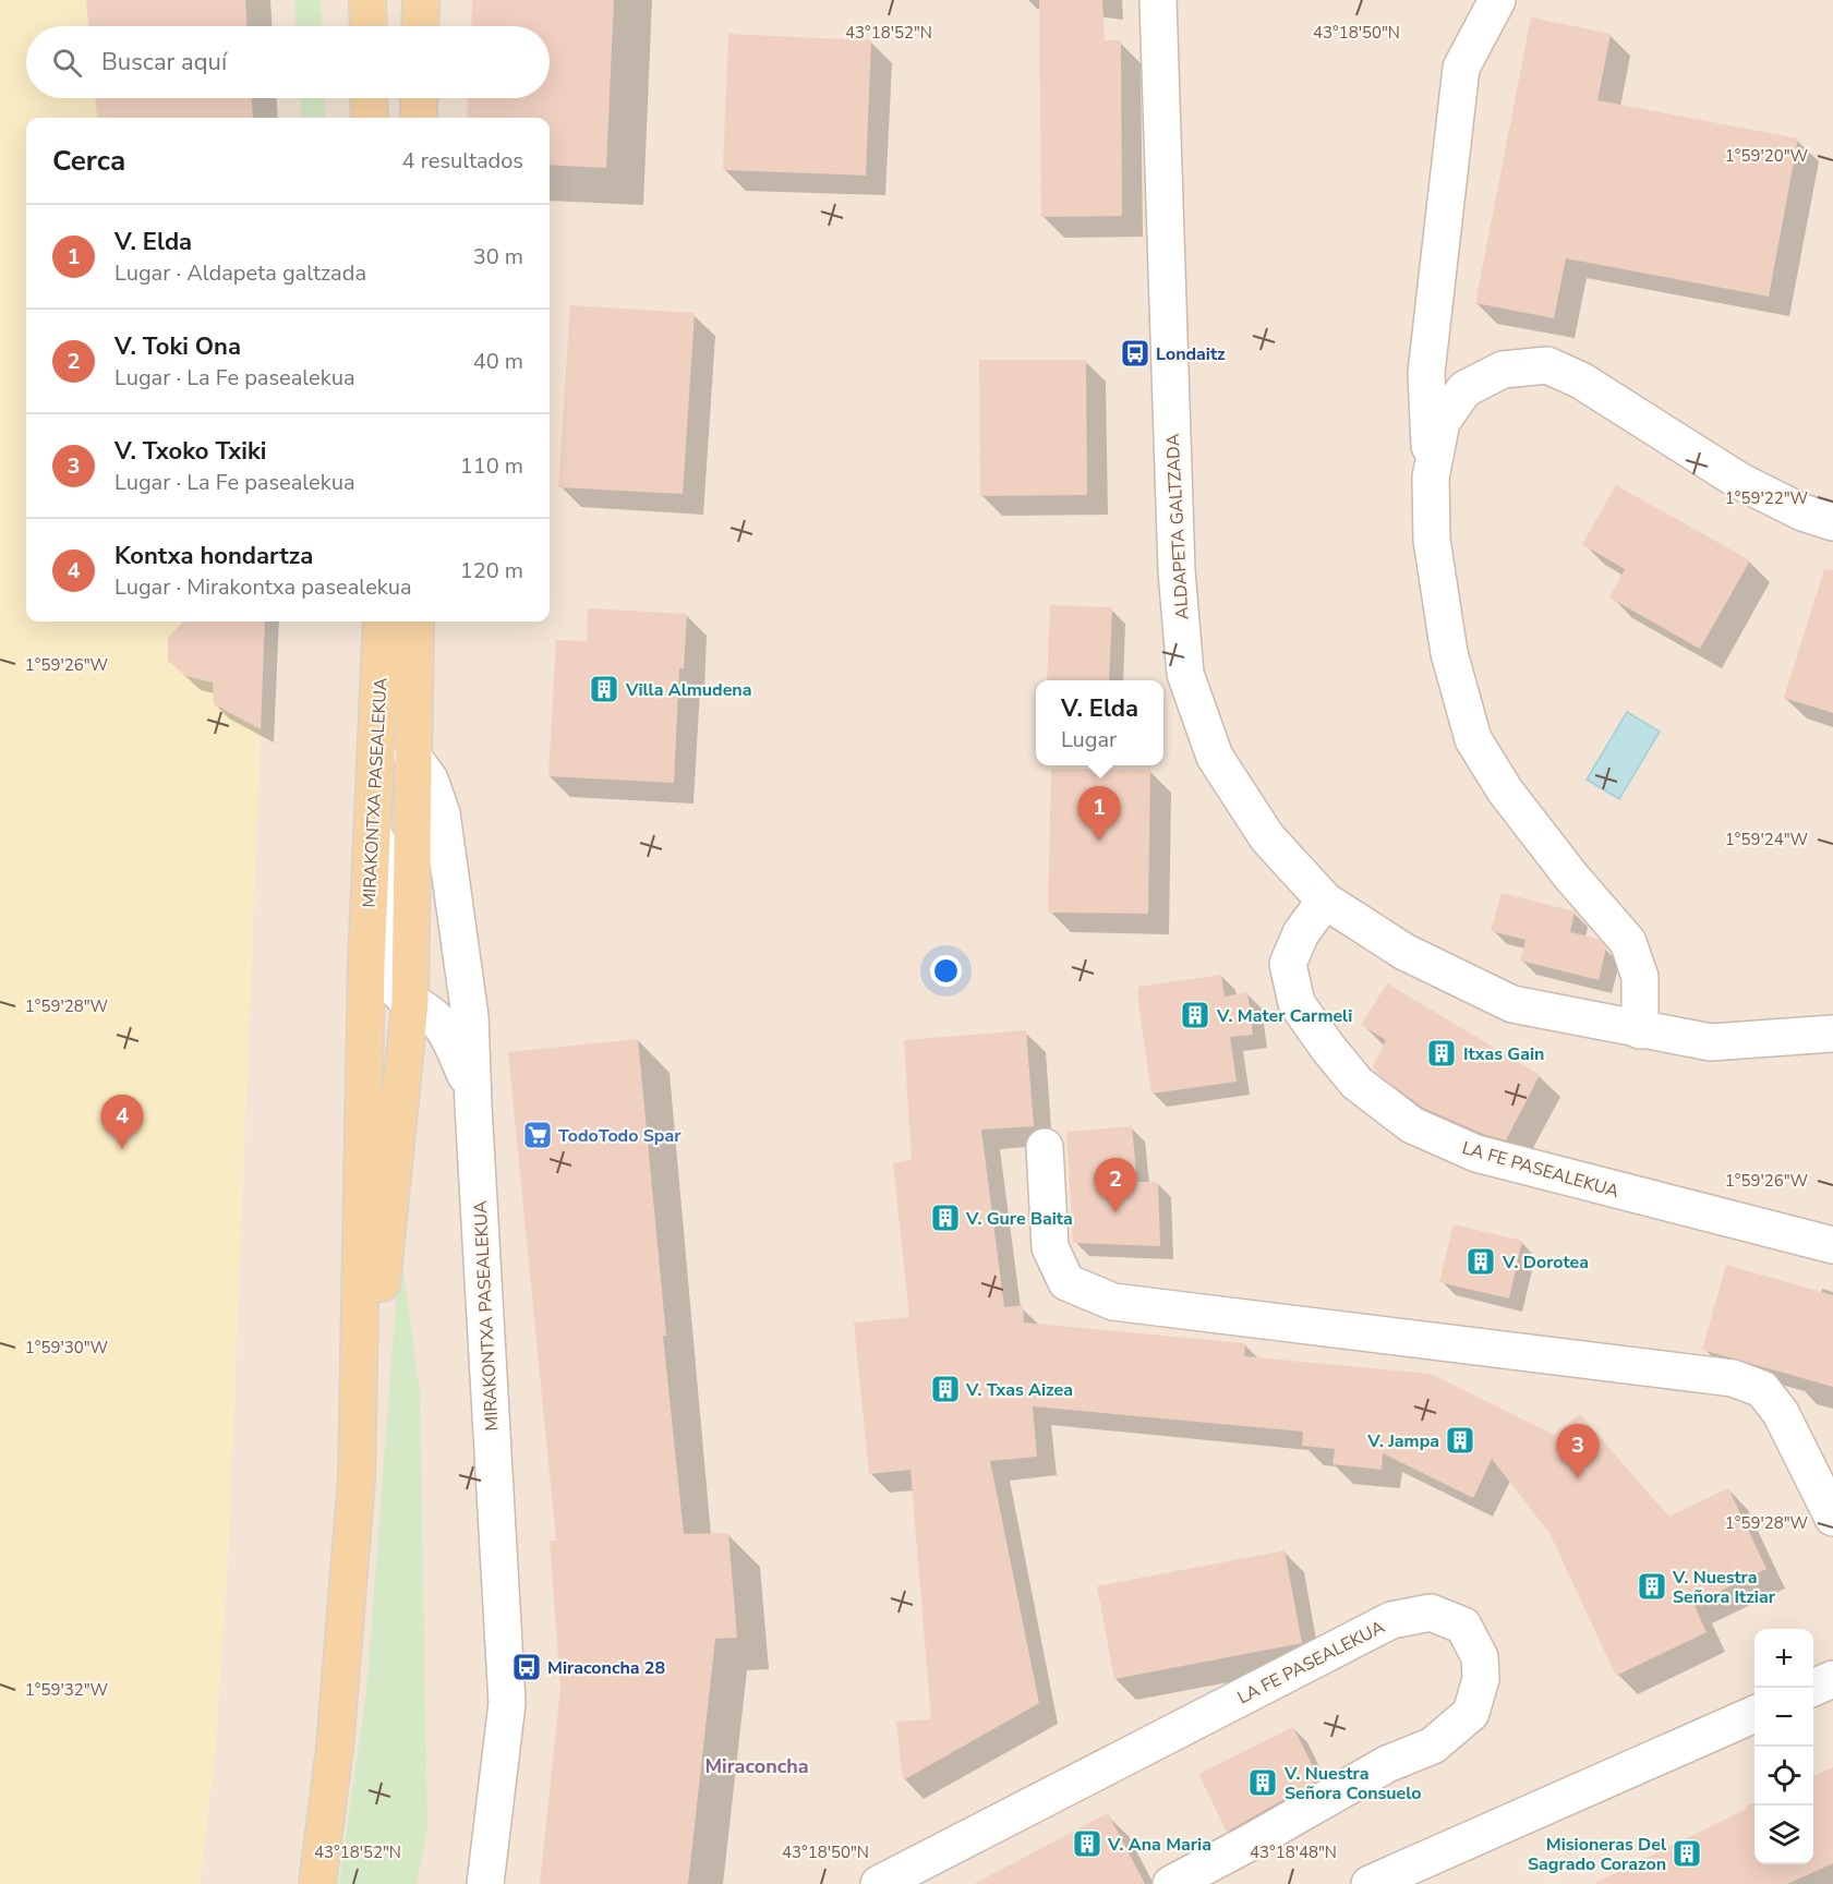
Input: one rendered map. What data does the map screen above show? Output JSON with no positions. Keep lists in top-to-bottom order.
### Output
{
  "streets": {
    "main road": ["MIRAKONTXA PASEALEKUA"],
    "street": ["ALDAPETA GALTZADA", "LA FE PASEALEKUA"]
  },
  "crossings": [
    ["ALDAPETA GALTZADA", "LA FE PASEALEKUA"]
  ],
  "districts": ["Miraconcha"],
  "places": {
    "bus stop": ["Londaitz", "Miraconcha 28"],
    "building": [
      "Villa Almudena",
      "V. Mater Carmeli",
      "Itxas Gain",
      "V. Gure Baita",
      "V. Dorotea",
      "V. Txas Aizea",
      "V. Jampa",
      "V. Nuestra Señora Itziar",
      "V. Nuestra Señora Consuelo",
      "V. Ana Maria",
      "Misioneras Del Sagrado Corazon"
    ],
    "supermarket": ["TodoTodo Spar"]
  },
  "page": {
    "search": "Buscar aquí",
    "heading": ["Cerca", "4 resultados"],
    "list": [
      {
        "mark": "1",
        "name": "V. Elda",
        "note": "Lugar · Aldapeta galtzada",
        "value": "30 m"
      },
      {
        "mark": "2",
        "name": "V. Toki Ona",
        "note": "Lugar · La Fe pasealekua",
        "value": "40 m"
      },
      {
        "mark": "3",
        "name": "V. Txoko Txiki",
        "note": "Lugar · La Fe pasealekua",
        "value": "110 m"
      },
      {
        "mark": "4",
        "name": "Kontxa hondartza",
        "note": "Lugar · Mirakontxa pasealekua",
        "value": "120 m"
      }
    ],
    "popup": ["V. Elda", "Lugar"],
    "pins": [
      "1",
      "4",
      "2",
      "3"
    ],
    "map_buttons": ["+", "−"]
  },
  "coordinates": [
    "43°18'52\"N",
    "43°18'50\"N",
    "1°59'20\"W",
    "1°59'22\"W",
    "1°59'26\"W",
    "1°59'24\"W",
    "1°59'28\"W",
    "1°59'30\"W",
    "1°59'32\"W",
    "43°18'48\"N"
  ]
}
